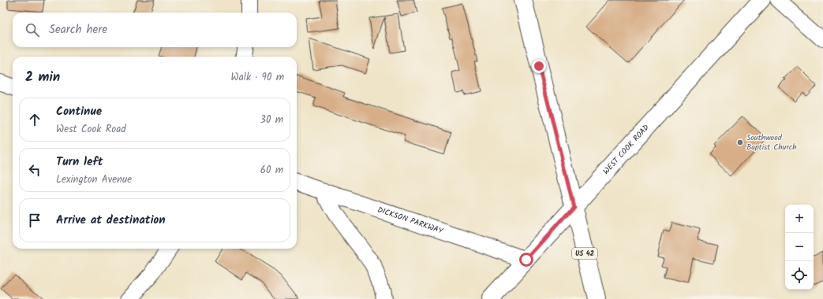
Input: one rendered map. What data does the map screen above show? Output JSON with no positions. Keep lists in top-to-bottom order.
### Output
{
  "streets": {
    "main road": ["WEST COOK ROAD", "US 42"],
    "street": ["DICKSON PARKWAY"]
  },
  "crossings": [
    ["WEST COOK ROAD", "DICKSON PARKWAY"],
    ["WEST COOK ROAD", "US 42"]
  ],
  "places": ["Southwood Baptist Church"],
  "page": {
    "search": "Search here",
    "heading": ["2 min", "Walk · 90 m"],
    "list": [
      ["Continue", "West Cook Road", "30 m"],
      ["Turn left", "Lexington Avenue", "60 m"],
      "Arrive at destination"
    ],
    "map_buttons": ["+", "−"]
  }
}
